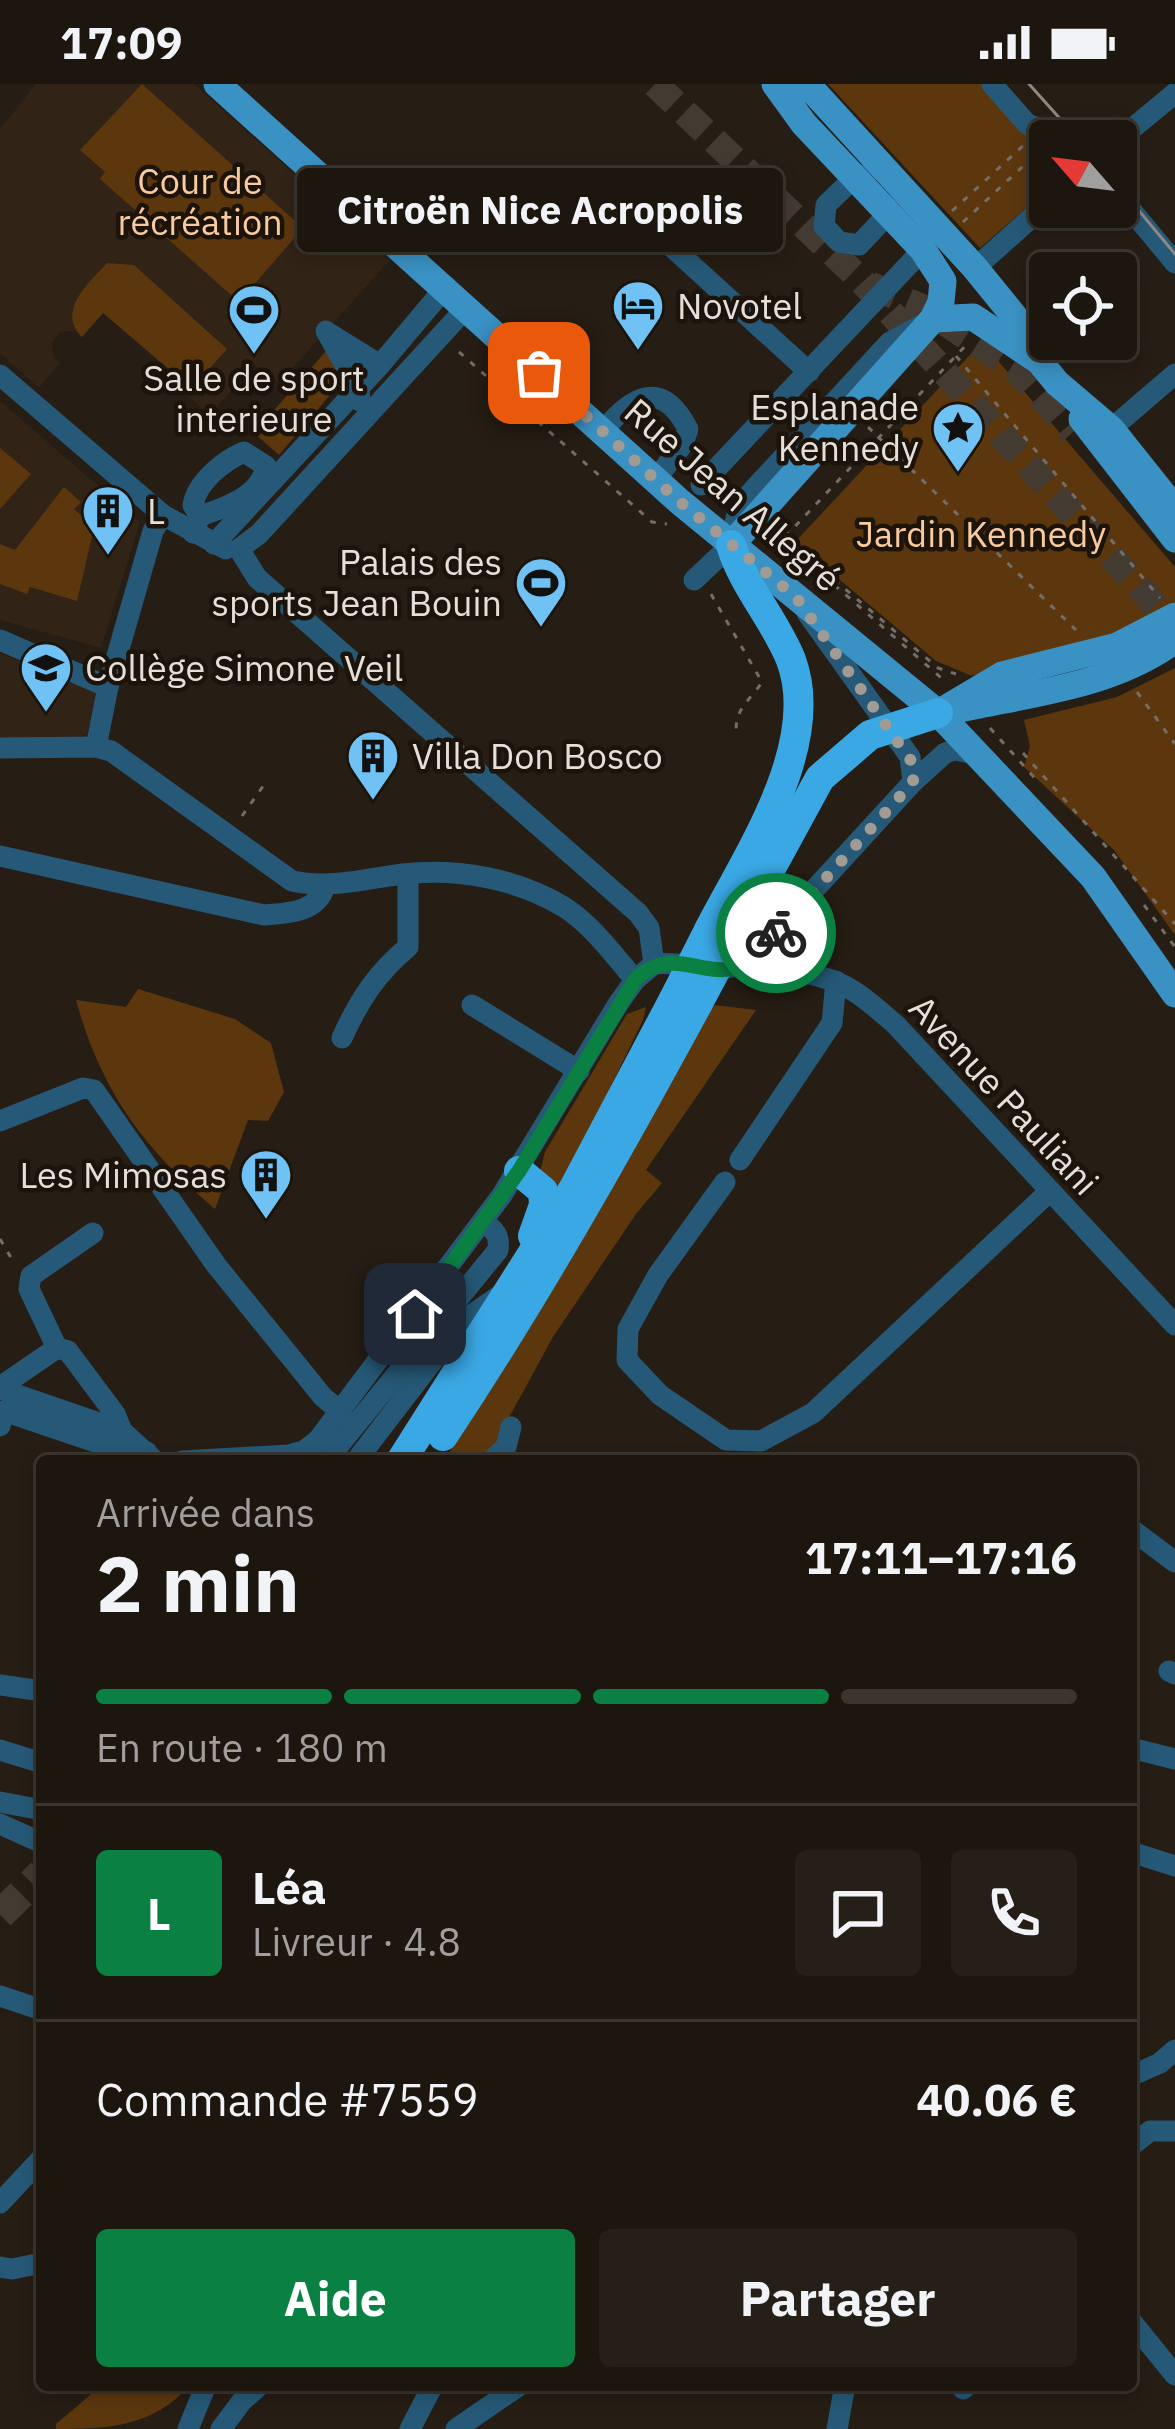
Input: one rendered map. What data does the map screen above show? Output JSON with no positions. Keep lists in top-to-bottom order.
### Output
{
  "streets": {
    "main road": ["Rue Jean Allegré"],
    "street": ["Avenue Pauliani"]
  },
  "parks": ["Cour de récréation", "Jardin Kennedy"],
  "places": {
    "hotel": ["Novotel"],
    "sports": ["Salle de sport interieure", "Palais des sports Jean Bouin"],
    "other": ["Citroën Nice Acropolis"],
    "place": ["Esplanade Kennedy"],
    "building": ["L", "Villa Don Bosco", "Les Mimosas"],
    "school or university": ["Collège Simone Veil"]
  },
  "north": "top left",
  "page": {
    "status": "17:09",
    "bubble": "Citroën Nice Acropolis",
    "heading": ["2 min", "Arrivée dans", "17:11–17:16"],
    "panel": [
      "Léa",
      "Livreur · 4.8",
      "Commande #7559",
      "40.06 €"
    ],
    "bar": "En route · 180 m",
    "round": "L",
    "buttons": ["Aide", "Partager"]
  }
}
